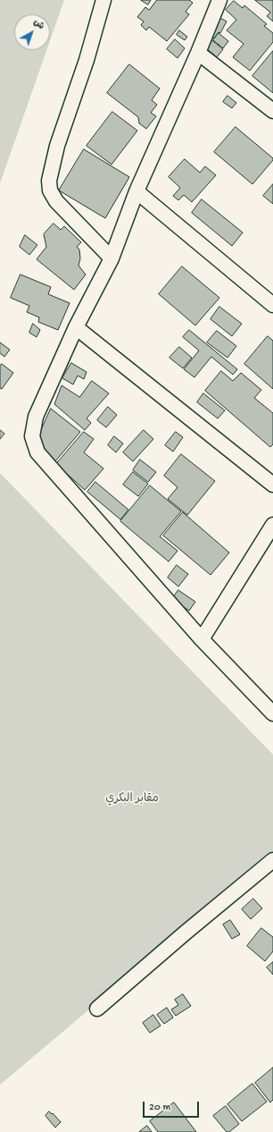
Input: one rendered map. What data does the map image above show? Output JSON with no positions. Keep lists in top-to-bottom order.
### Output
{
  "parks": ["مقابر البكري"],
  "scale_bar": "20 m",
  "north": "top right"
}
